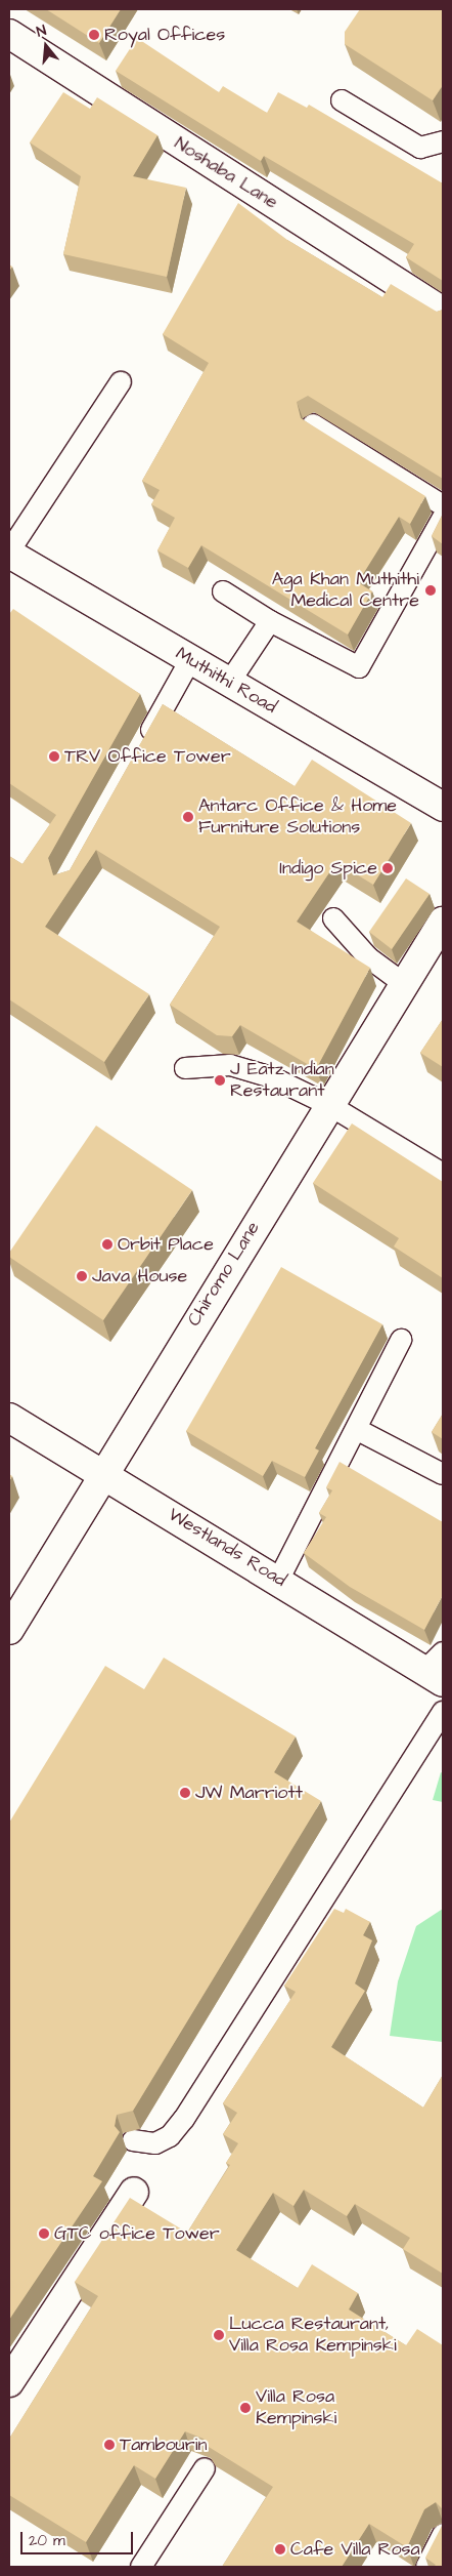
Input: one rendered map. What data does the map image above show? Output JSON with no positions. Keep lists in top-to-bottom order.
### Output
{
  "streets": {
    "street": [
      "Noshaba Lane",
      "Muthithi Road",
      "Chiromo Lane",
      "Westlands Road"
    ]
  },
  "crossings": [
    ["Chiromo Lane", "Westlands Road"]
  ],
  "places": [
    "Royal Offices",
    "Aga Khan Muthithi Medical Centre",
    "TRV Office Tower",
    "Antarc Office & Home Furniture Solutions",
    "Indigo Spice",
    "J Eatz Indian Restaurant",
    "Orbit Place",
    "Java House",
    "JW Marriott",
    "GTC office Tower",
    "Lucca Restaurant, Villa Rosa Kempinski",
    "Villa Rosa Kempinski",
    "Tambourin",
    "Cafe Villa Rosa"
  ],
  "scale_bar": "20 m",
  "north": "top"
}
